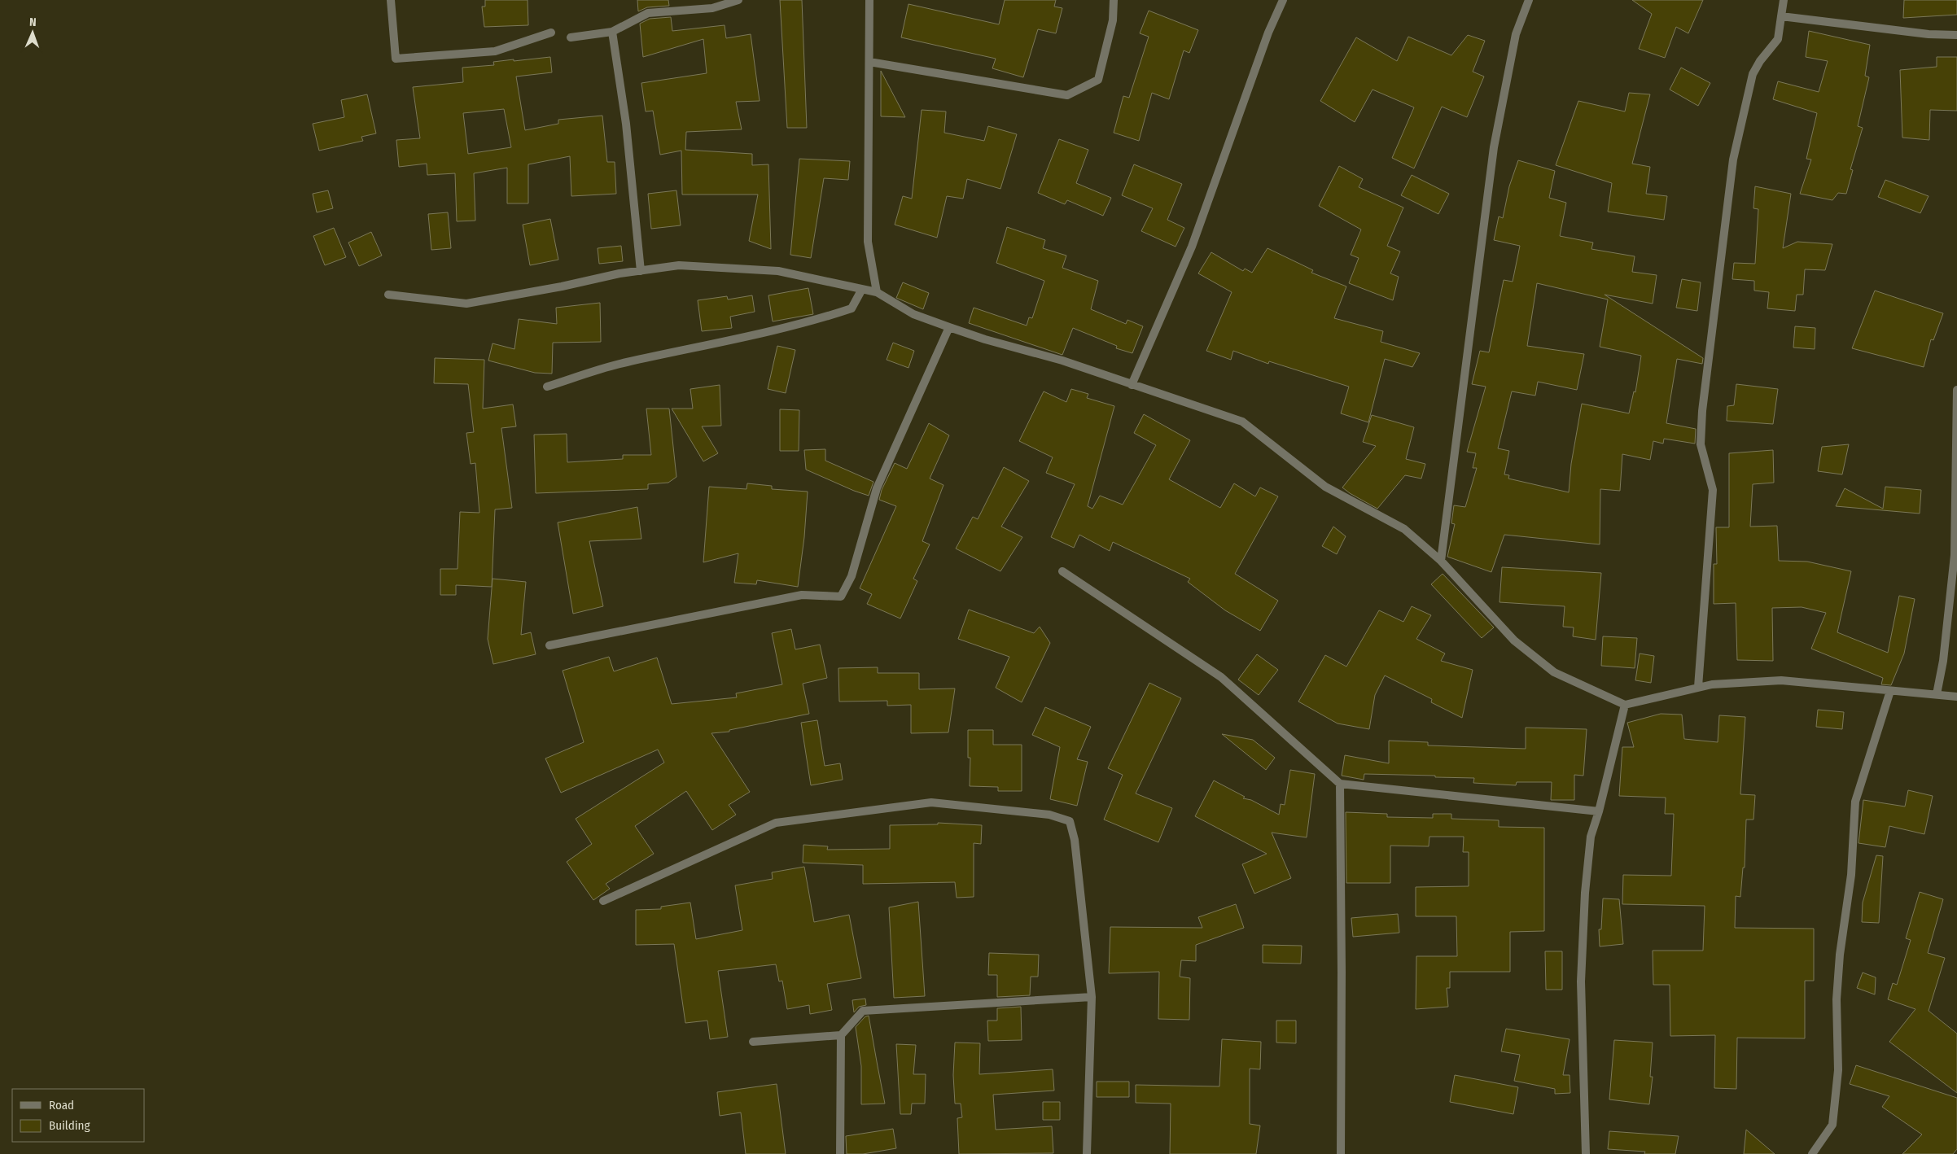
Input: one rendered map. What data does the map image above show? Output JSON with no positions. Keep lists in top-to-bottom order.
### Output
{
  "legend": ["Road", "Building"],
  "north": "top"
}
